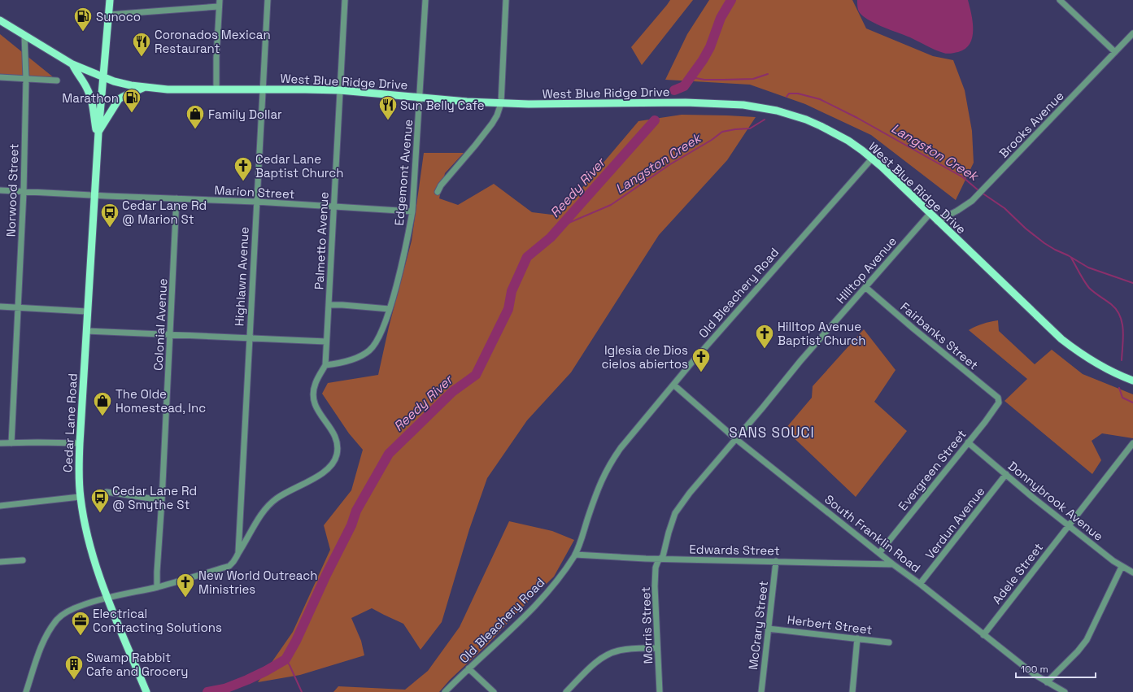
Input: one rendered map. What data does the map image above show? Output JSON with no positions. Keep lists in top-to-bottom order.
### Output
{
  "streets": {
    "main road": ["West Blue Ridge Drive", "Cedar Lane Road"],
    "street": [
      "Brooks Avenue",
      "Edgemont Avenue",
      "Norwood Street",
      "Marion Street",
      "Palmetto Avenue",
      "Hilltop Avenue",
      "Highlawn Avenue",
      "Old Bleachery Road",
      "Colonial Avenue",
      "Fairbanks Street",
      "Evergreen Street",
      "Donnybrook Avenue",
      "Verdun Avenue",
      "South Franklin Road",
      "Edwards Street",
      "Adele Street",
      "Herbert Street",
      "Morris Street",
      "McCrary Street"
    ]
  },
  "crossings": [
    ["West Blue Ridge Drive", "Brooks Avenue"],
    ["West Blue Ridge Drive", "Edgemont Avenue"],
    ["West Blue Ridge Drive", "Norwood Street"],
    ["West Blue Ridge Drive", "Palmetto Avenue"],
    ["West Blue Ridge Drive", "Hilltop Avenue"],
    ["West Blue Ridge Drive", "Highlawn Avenue"],
    ["West Blue Ridge Drive", "Old Bleachery Road"],
    ["West Blue Ridge Drive", "Cedar Lane Road"],
    ["Edgemont Avenue", "Marion Street"],
    ["Edgemont Avenue", "Palmetto Avenue"],
    ["Norwood Street", "Marion Street"],
    ["Marion Street", "Palmetto Avenue"],
    ["Marion Street", "Highlawn Avenue"],
    ["Marion Street", "Colonial Avenue"],
    ["Marion Street", "Cedar Lane Road"],
    ["Hilltop Avenue", "Fairbanks Street"],
    ["Hilltop Avenue", "South Franklin Road"],
    ["Hilltop Avenue", "Edwards Street"],
    ["Hilltop Avenue", "Morris Street"],
    ["Old Bleachery Road", "South Franklin Road"],
    ["Old Bleachery Road", "Edwards Street"],
    ["Fairbanks Street", "Evergreen Street"],
    ["Evergreen Street", "Donnybrook Avenue"],
    ["Evergreen Street", "South Franklin Road"],
    ["Donnybrook Avenue", "Verdun Avenue"],
    ["Donnybrook Avenue", "Adele Street"],
    ["Verdun Avenue", "South Franklin Road"],
    ["South Franklin Road", "Edwards Street"],
    ["South Franklin Road", "Adele Street"],
    ["Edwards Street", "Morris Street"],
    ["Edwards Street", "McCrary Street"],
    ["Herbert Street", "McCrary Street"]
  ],
  "districts": ["SANS SOUCI"],
  "water": ["Langston Creek", "Reedy River"],
  "places": {
    "fuel station": ["Sunoco", "Marathon"],
    "restaurant": ["Coronados Mexican Restaurant", "Sun Belly Cafe"],
    "shop": ["Family Dollar", "The Olde Homestead, Inc"],
    "church": [
      "Cedar Lane Baptist Church",
      "Hilltop Avenue Baptist Church",
      "Iglesia de Dios cielos abiertos",
      "New World Outreach Ministries"
    ],
    "bus stop": ["Cedar Lane Rd @ Marion St", "Cedar Lane Rd @ Smythe St"],
    "office": ["Electrical Contracting Solutions"],
    "building": ["Swamp Rabbit Cafe and Grocery"]
  },
  "scale_bar": "100 m"
}
